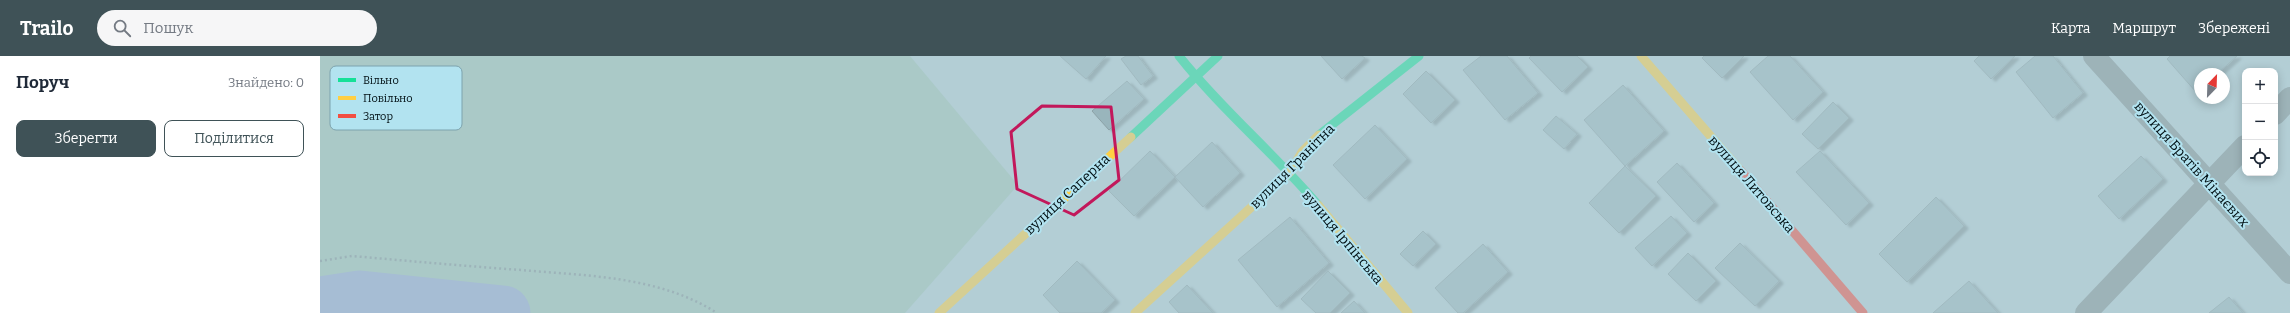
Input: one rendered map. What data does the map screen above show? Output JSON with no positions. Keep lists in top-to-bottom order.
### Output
{
  "streets": {
    "street": [
      "вулиця Братів Мінаєвих",
      "вулиця Гранітна",
      "вулиця Литовська",
      "вулиця Саперна",
      "вулиця Ірпінська"
    ]
  },
  "crossings": [
    ["вулиця Гранітна", "вулиця Ірпінська"],
    ["вулиця Саперна", "вулиця Ірпінська"]
  ],
  "legend": ["Вільно", "Повільно", "Затор"],
  "north": "top right",
  "page": {
    "header": "Trailo",
    "search": "Пошук",
    "nav": ["Карта", "Маршрут", "Збережені"],
    "heading": ["Поруч", "Знайдено: 0"],
    "map_buttons": ["+", "−"],
    "buttons": ["Зберегти", "Поділитися"]
  }
}
